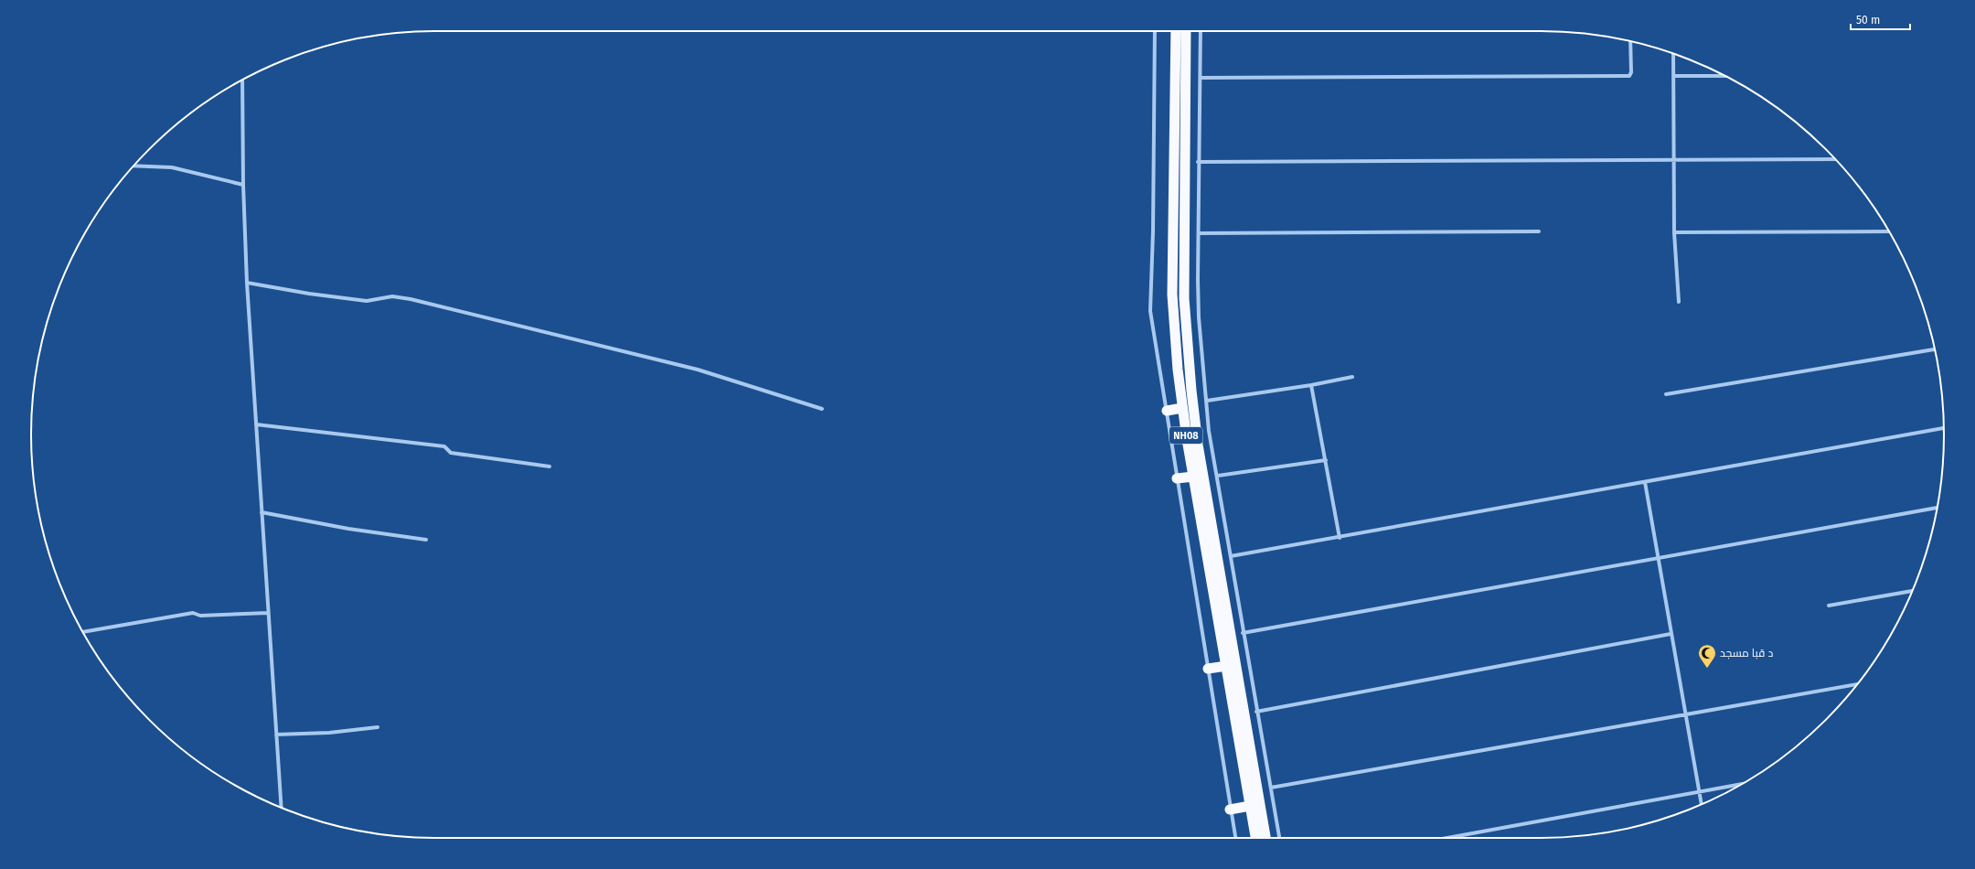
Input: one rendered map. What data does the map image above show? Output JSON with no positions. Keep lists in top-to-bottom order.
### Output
{
  "streets": {
    "highway": ["NH08"]
  },
  "places": {
    "mosque": ["د قبا مسجد"]
  },
  "scale_bar": "50 m"
}
